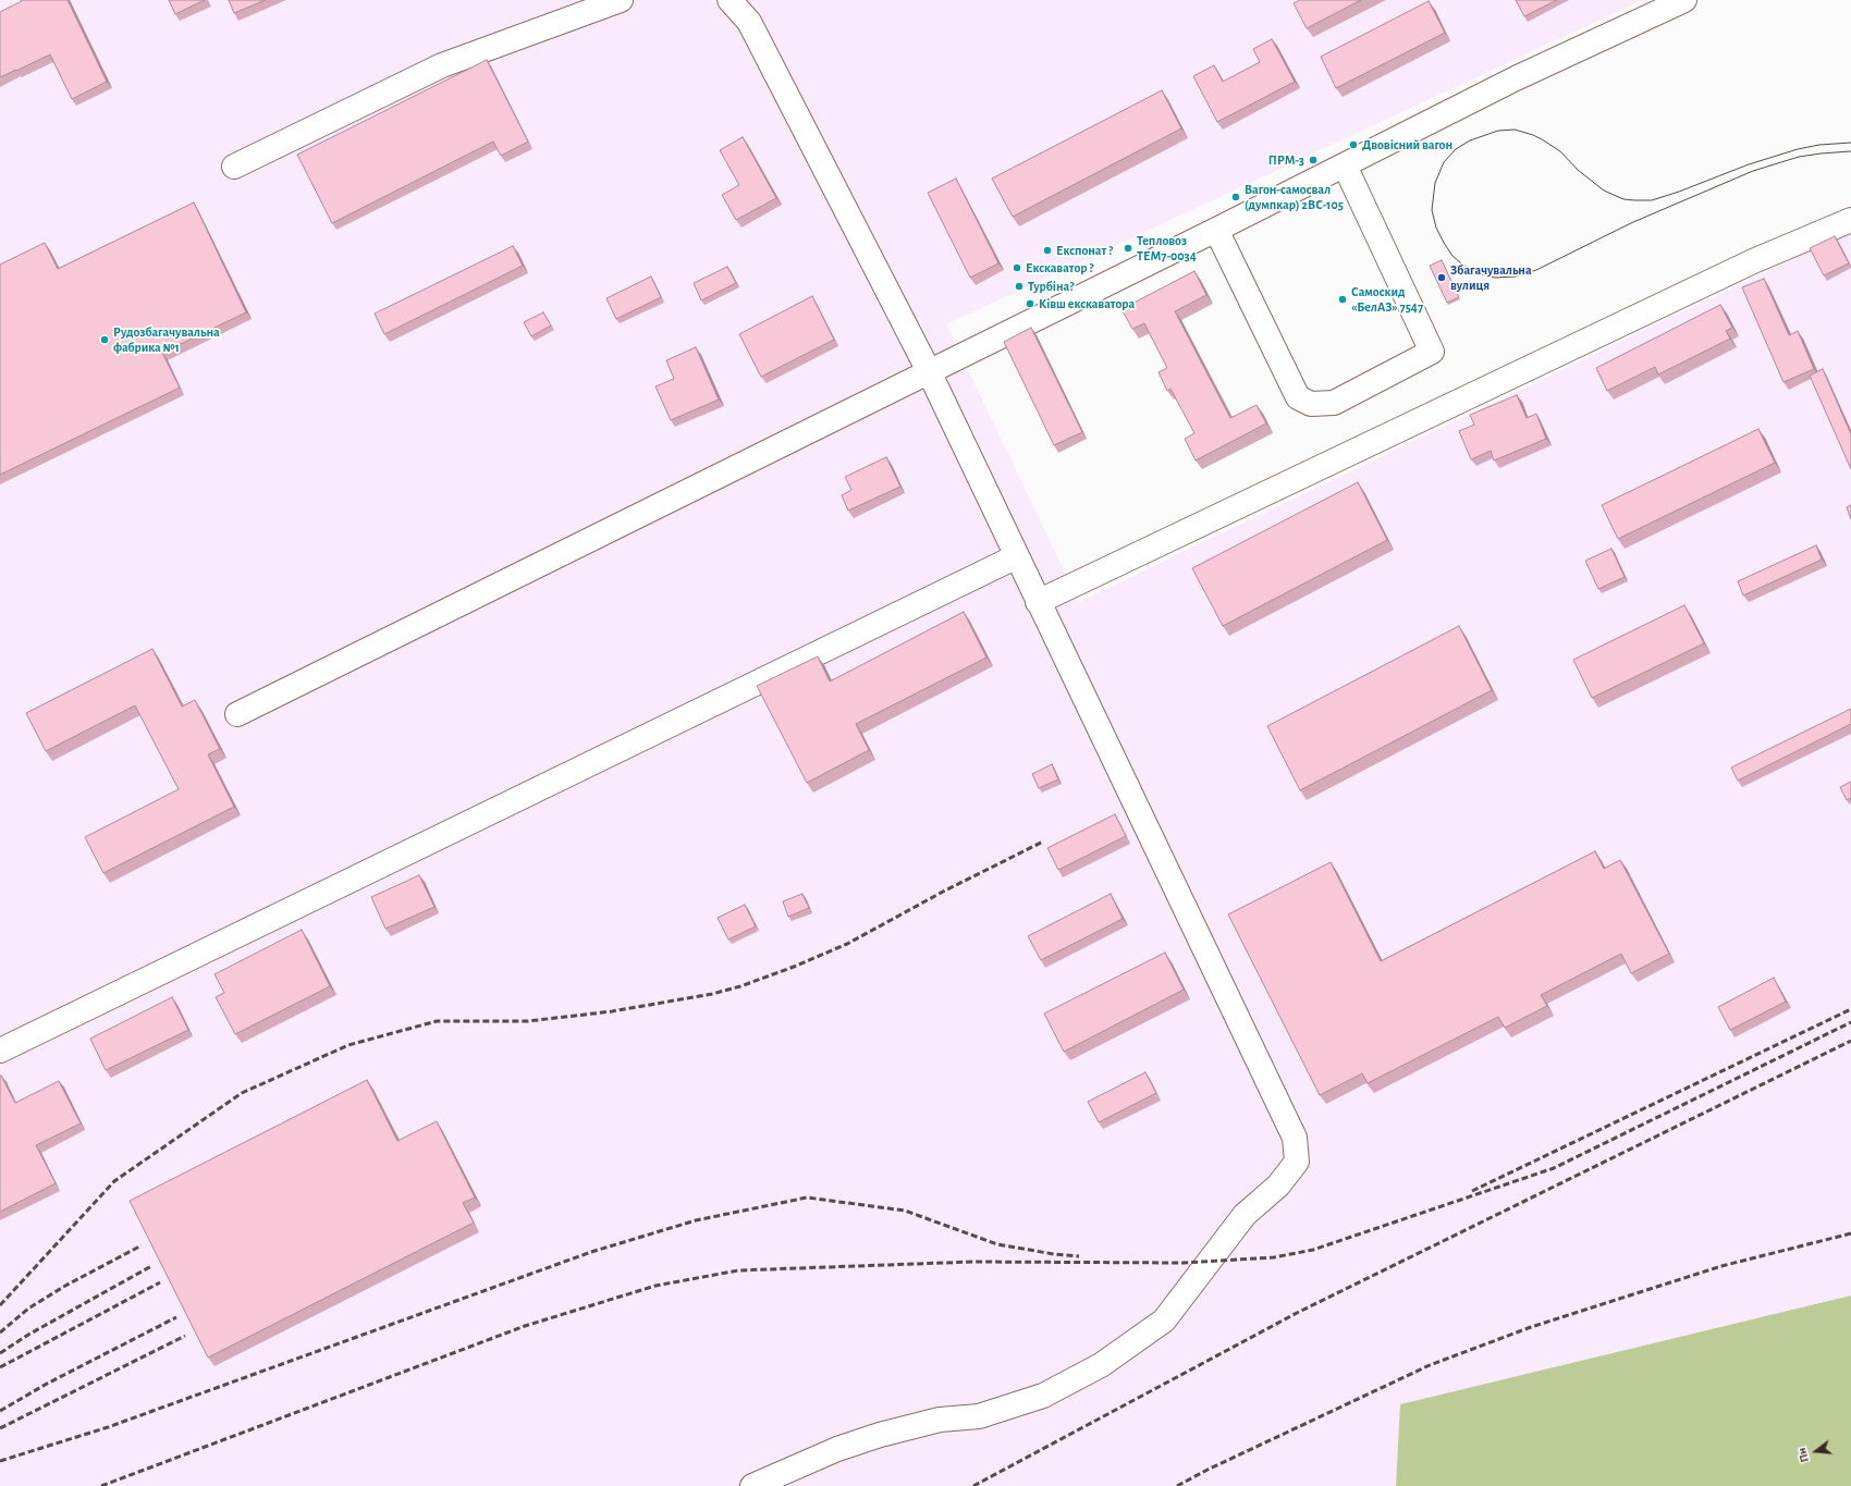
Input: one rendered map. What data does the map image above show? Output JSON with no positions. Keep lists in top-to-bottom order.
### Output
{
  "places": [
    "Двовісний вагон",
    "ПРМ-3",
    "Вагон-самосвал (думпкар) 2ВС-105",
    "Тепловоз ТЕМ7-0034",
    "Експонат ?",
    "Екскаватор ?",
    "Збагачувальна вулиця",
    "Турбіна?",
    "Самоскид «БелАЗ» 7547",
    "Ківш екскаватора",
    "Рудозбагачувальна фабрика №1"
  ],
  "north": "left"
}
